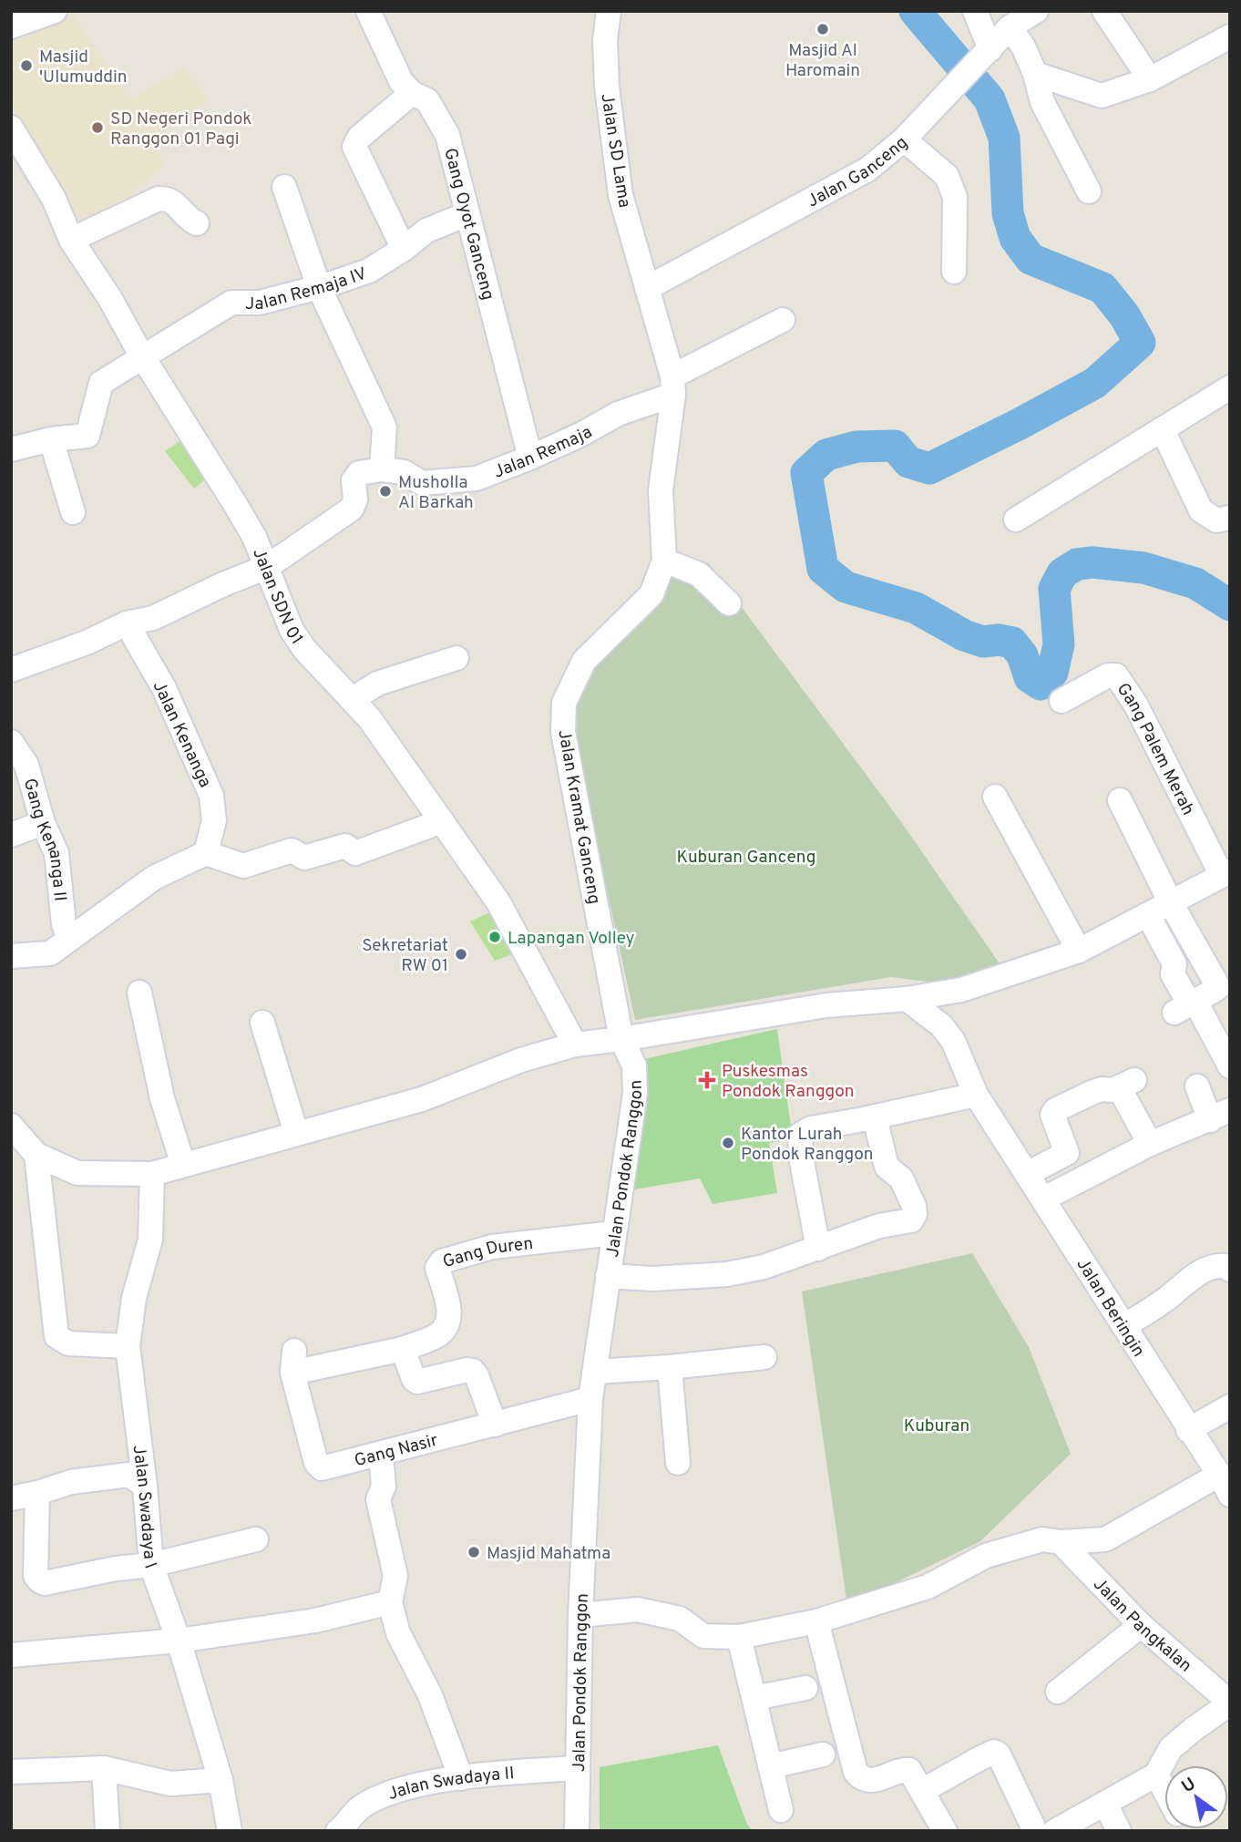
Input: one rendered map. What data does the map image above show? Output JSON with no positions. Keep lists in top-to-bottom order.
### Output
{
  "streets": {
    "street": [
      "Jalan SD Lama",
      "Jalan Ganceng",
      "Gang Oyot Ganceng",
      "Jalan Remaja IV",
      "Jalan Remaja",
      "Jalan SDN 01",
      "Jalan Kenanga",
      "Gang Palem Merah",
      "Jalan Kramat Ganceng",
      "Gang Kenanga II",
      "Jalan Pondok Ranggon",
      "Gang Duren",
      "Jalan Beringin",
      "Gang Nasir",
      "Jalan Swadaya I",
      "Jalan Pangkalan",
      "Jalan Swadaya II"
    ]
  },
  "crossings": [
    ["Jalan SD Lama", "Jalan Ganceng"],
    ["Jalan SD Lama", "Jalan Kramat Ganceng"],
    ["Jalan Ganceng", "Jalan Kramat Ganceng"],
    ["Gang Oyot Ganceng", "Jalan Remaja IV"],
    ["Gang Oyot Ganceng", "Jalan Remaja"],
    ["Jalan Remaja IV", "Jalan SDN 01"],
    ["Jalan Remaja", "Jalan Kramat Ganceng"],
    ["Jalan Kramat Ganceng", "Jalan Pondok Ranggon"],
    ["Jalan Pondok Ranggon", "Gang Duren"],
    ["Jalan Pondok Ranggon", "Jalan Beringin"],
    ["Jalan Pondok Ranggon", "Gang Nasir"],
    ["Jalan Pondok Ranggon", "Jalan Swadaya II"],
    ["Gang Duren", "Gang Nasir"],
    ["Jalan Beringin", "Jalan Pangkalan"]
  ],
  "parks": ["Kuburan Ganceng", "Kuburan"],
  "places": {
    "other": [
      "Masjid Al Haromain",
      "Masjid 'Ulumuddin",
      "SD Negeri Pondok Ranggon 01 Pagi",
      "Musholla Al Barkah",
      "Lapangan Volley",
      "Sekretariat RW 01",
      "Kantor Lurah Pondok Ranggon",
      "Masjid Mahatma"
    ],
    "health": ["Puskesmas Pondok Ranggon"]
  },
  "north": "top left"
}
